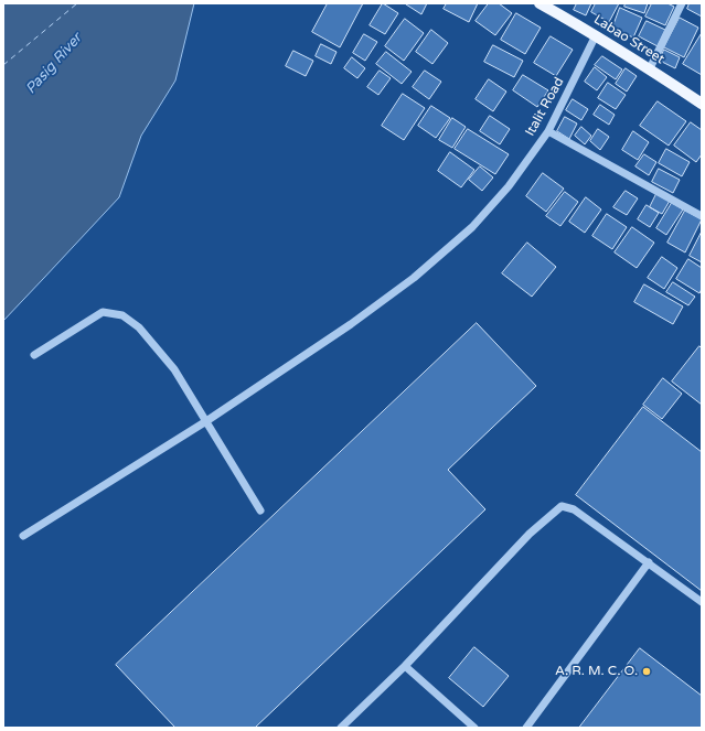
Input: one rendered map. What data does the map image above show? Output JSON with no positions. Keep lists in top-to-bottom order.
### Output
{
  "streets": {
    "main road": ["Labao Street"],
    "street": ["Italit Road"]
  },
  "crossings": [
    ["Labao Street", "Italit Road"]
  ],
  "water": ["Pasig River"],
  "places": ["A. R. M. C. O."]
}
